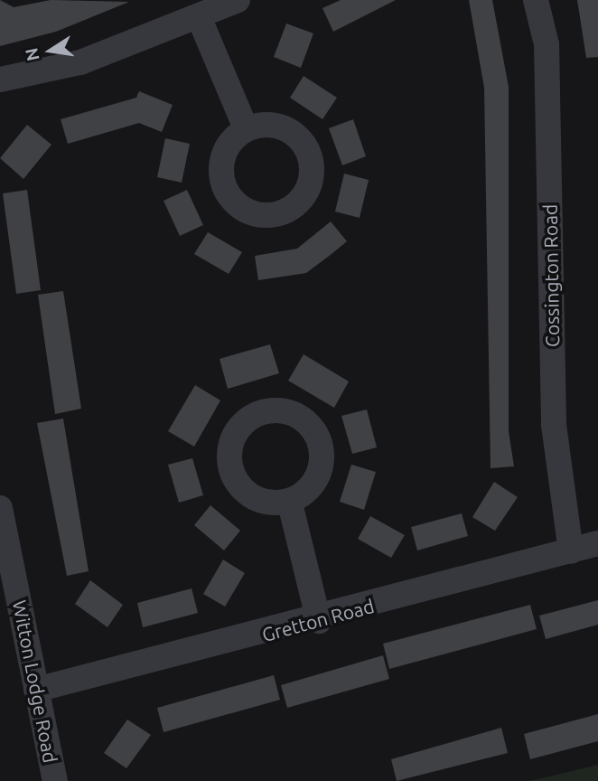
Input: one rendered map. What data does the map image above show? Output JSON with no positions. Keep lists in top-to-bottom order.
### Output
{
  "streets": {
    "street": ["Cossington Road", "Gretton Road", "Witton Lodge Road"]
  },
  "crossings": [
    ["Cossington Road", "Gretton Road"],
    ["Gretton Road", "Witton Lodge Road"]
  ],
  "north": "left"
}
